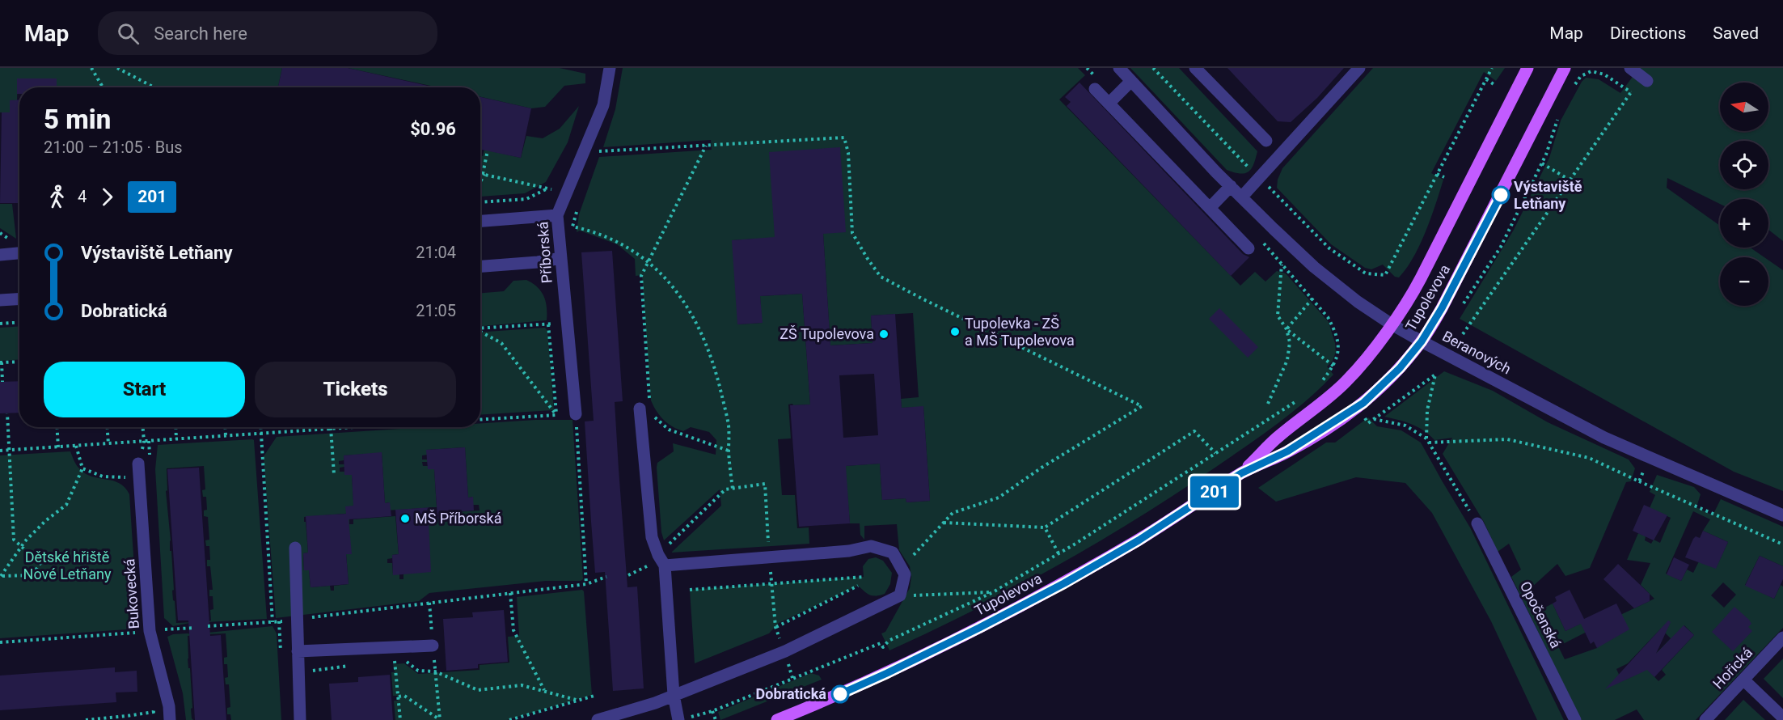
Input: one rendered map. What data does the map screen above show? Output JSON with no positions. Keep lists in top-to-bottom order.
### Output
{
  "streets": {
    "main road": ["Tupolevova"],
    "street": [
      "Příborská",
      "Beranových",
      "Bukovecká",
      "Opočenská",
      "Hořická"
    ]
  },
  "crossings": [
    ["Tupolevova", "Beranových"]
  ],
  "parks": ["Dětské hřiště Nové Letňany"],
  "places": [
    "Výstaviště Letňany",
    "Tupolevka - ZŠ a MŠ Tupolevova",
    "ZŠ Tupolevova",
    "MŠ Příborská",
    "Dobratická"
  ],
  "lines": ["bus line 201"],
  "north": "left",
  "page": {
    "header": "Map",
    "search": "Search here",
    "nav": ["Map", "Directions", "Saved"],
    "on_map": "201",
    "map_buttons": ["+", "−"],
    "heading": ["5 min", "21:00 – 21:05 · Bus", "$0.96"],
    "legs": ["4", "201"],
    "list": [
      {
        "name": "Výstaviště Letňany",
        "value": "21:04"
      },
      {
        "name": "Dobratická",
        "value": "21:05"
      }
    ],
    "buttons": ["Start", "Tickets"]
  }
}
